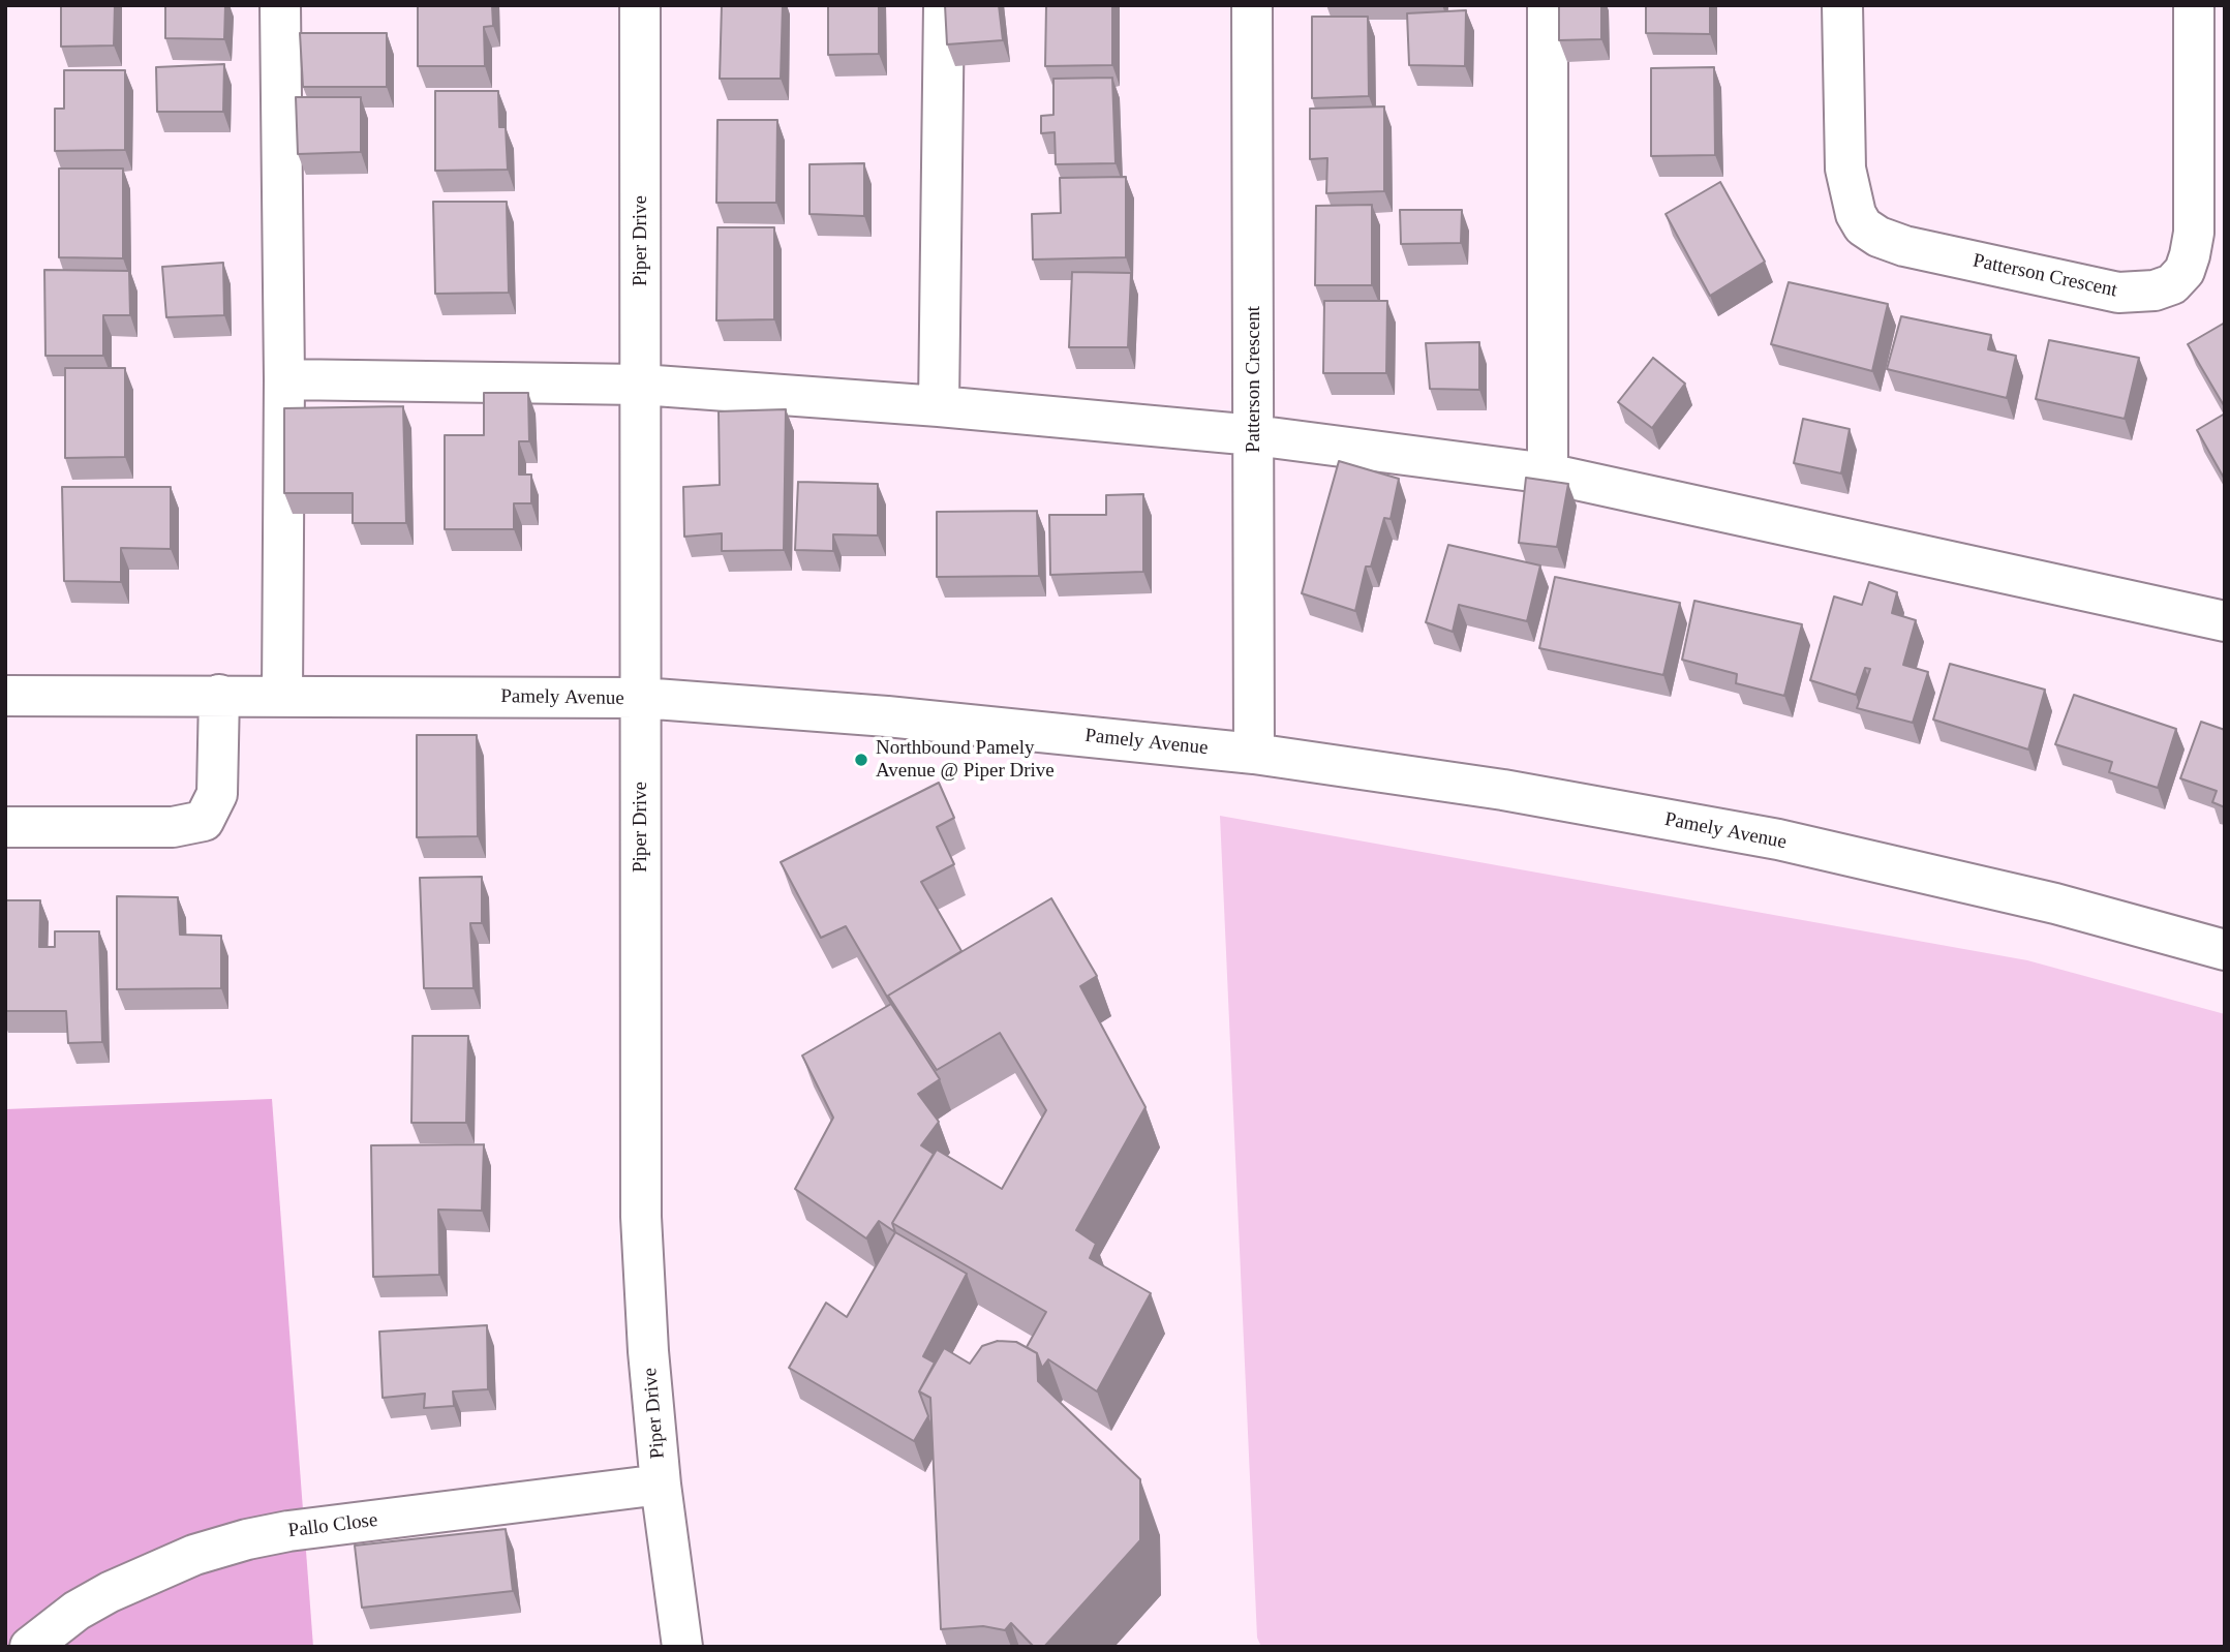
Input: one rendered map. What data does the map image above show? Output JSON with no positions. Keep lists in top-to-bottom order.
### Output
{
  "streets": {
    "street": [
      "Piper Drive",
      "Patterson Crescent",
      "Pamely Avenue",
      "Pallo Close"
    ]
  },
  "crossings": [
    ["Piper Drive", "Pamely Avenue"],
    ["Piper Drive", "Pallo Close"],
    ["Patterson Crescent", "Pamely Avenue"]
  ],
  "places": ["Northbound Pamely Avenue @ Piper Drive"]
}
